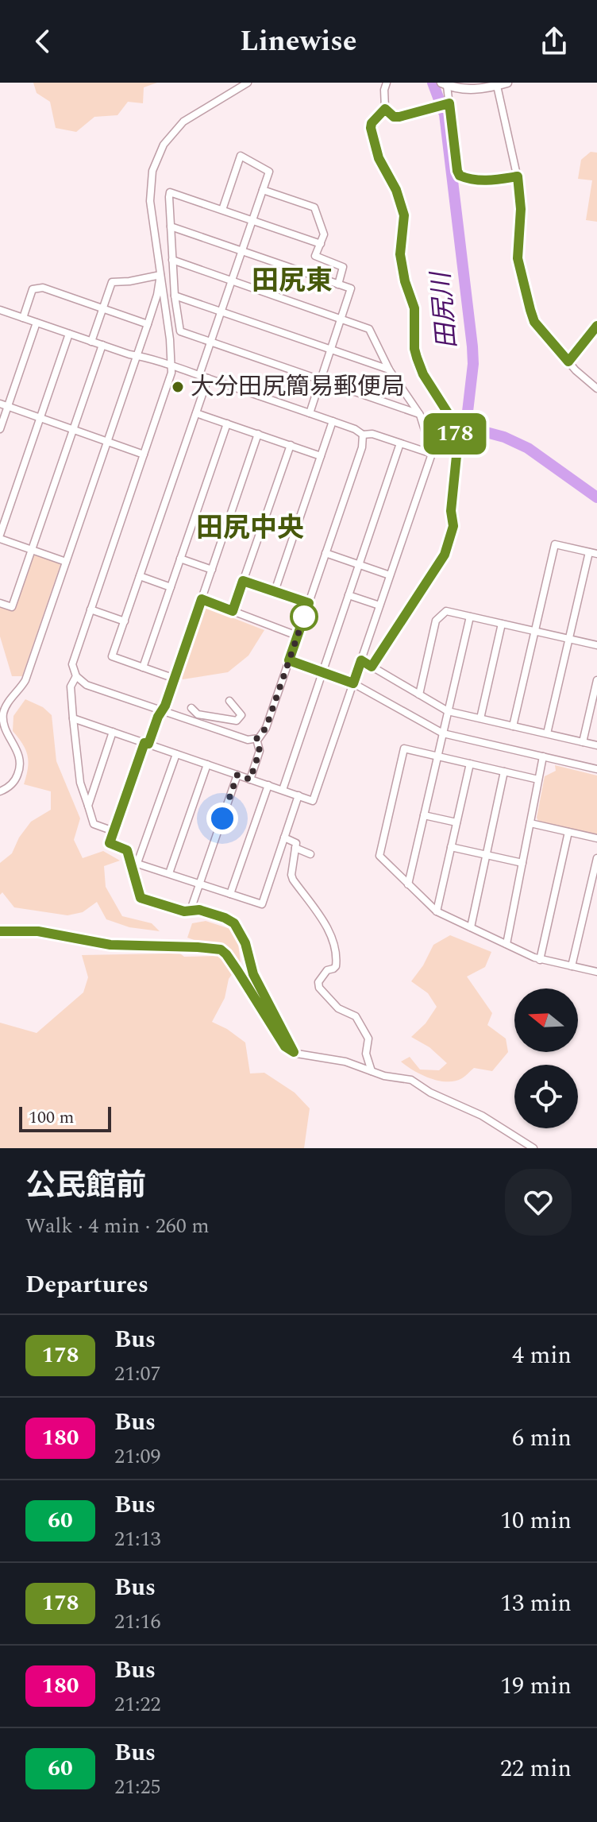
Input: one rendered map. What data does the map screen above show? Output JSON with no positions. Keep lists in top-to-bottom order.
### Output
{
  "districts": ["田尻東", "田尻中央"],
  "water": ["田尻川"],
  "places": ["大分田尻簡易郵便局"],
  "lines": ["bus line 178"],
  "scale_bar": "100 m",
  "north": "left",
  "page": {
    "header": "Linewise",
    "on_map": "178",
    "scale": "100 m",
    "heading": [
      ["公民館前", "Walk · 4 min · 260 m"],
      "Departures"
    ],
    "list": [
      {
        "mark": "178",
        "name": "Bus",
        "note": "21:07",
        "value": "4 min"
      },
      {
        "mark": "180",
        "name": "Bus",
        "note": "21:09",
        "value": "6 min"
      },
      {
        "mark": "60",
        "name": "Bus",
        "note": "21:13",
        "value": "10 min"
      },
      {
        "mark": "178",
        "name": "Bus",
        "note": "21:16",
        "value": "13 min"
      },
      {
        "mark": "180",
        "name": "Bus",
        "note": "21:22",
        "value": "19 min"
      },
      {
        "mark": "60",
        "name": "Bus",
        "note": "21:25",
        "value": "22 min"
      }
    ]
  }
}
